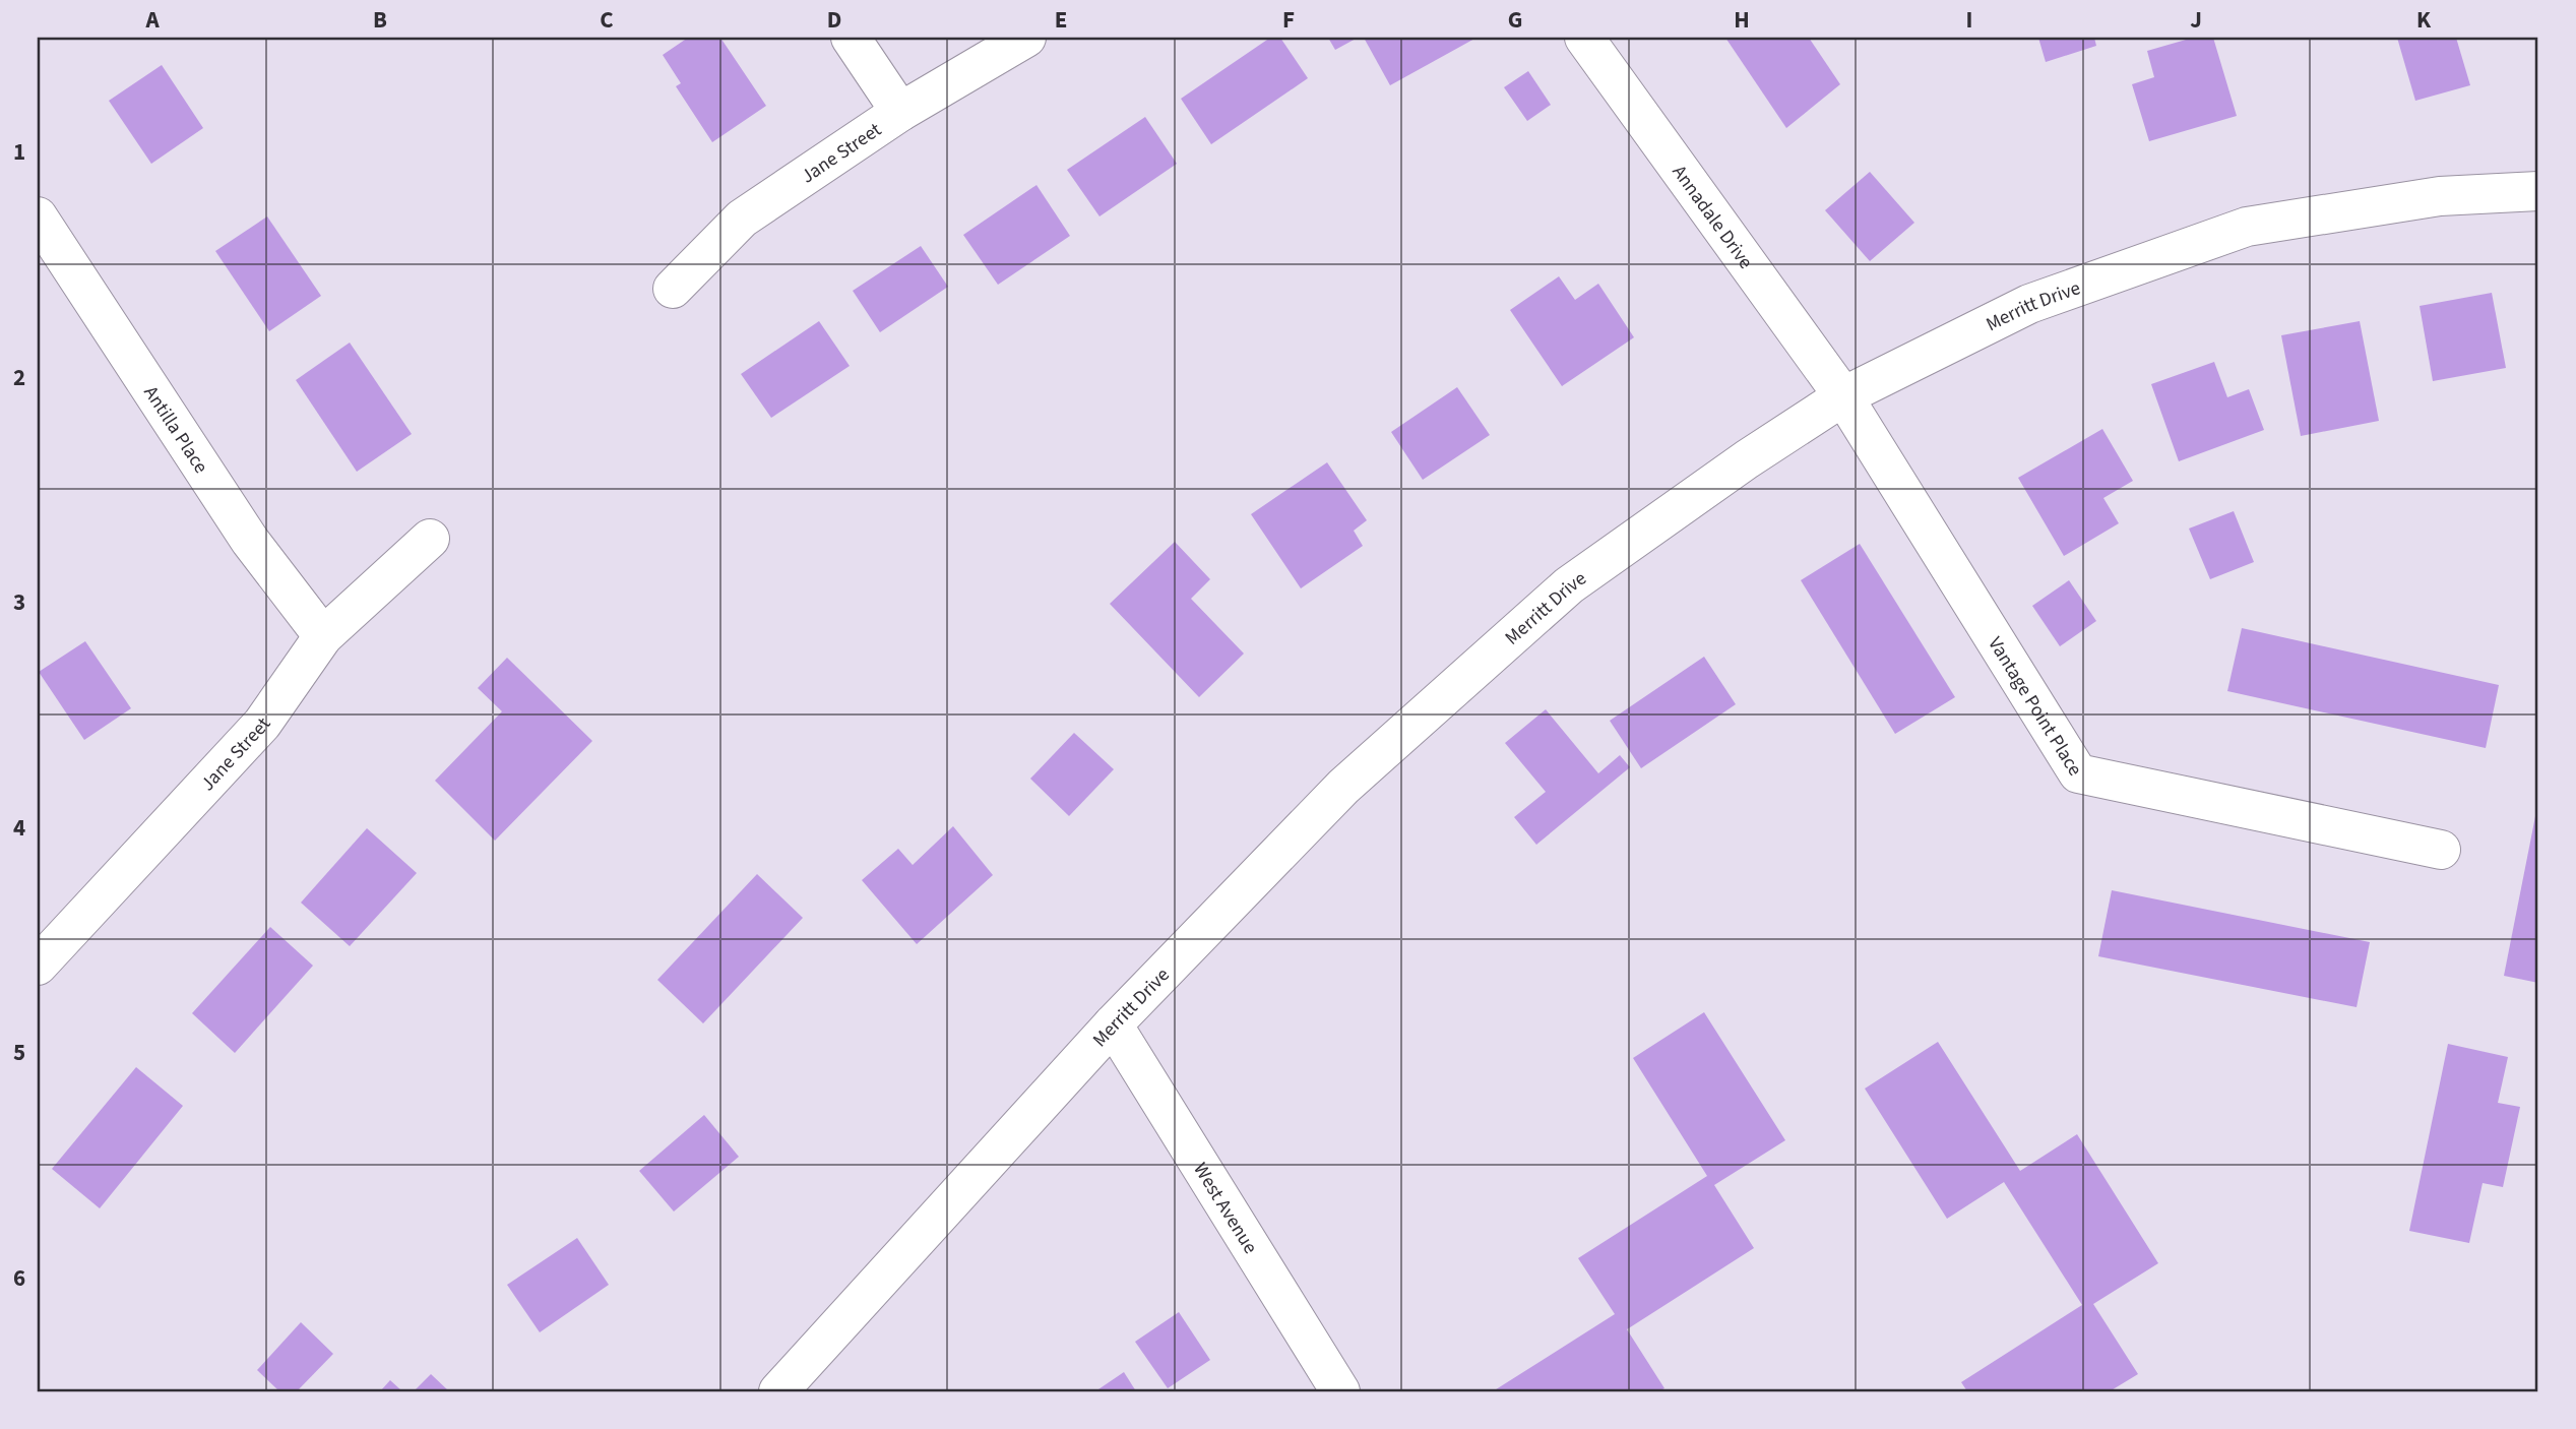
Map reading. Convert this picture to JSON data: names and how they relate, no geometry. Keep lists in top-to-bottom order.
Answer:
{
  "streets": {
    "street": [
      "Jane Street",
      "Annadale Drive",
      "Merritt Drive",
      "Antilla Place",
      "Vantage Point Place",
      "West Avenue"
    ]
  },
  "crossings": [
    ["Jane Street", "Antilla Place"],
    ["Annadale Drive", "Merritt Drive"],
    ["Annadale Drive", "Vantage Point Place"],
    ["Merritt Drive", "Vantage Point Place"],
    ["Merritt Drive", "West Avenue"]
  ],
  "grid": {
    "columns": [
      "A",
      "B",
      "C",
      "D",
      "E",
      "F",
      "G",
      "H",
      "I",
      "J",
      "K"
    ],
    "rows": [
      "1",
      "2",
      "3",
      "4",
      "5",
      "6"
    ]
  }
}
